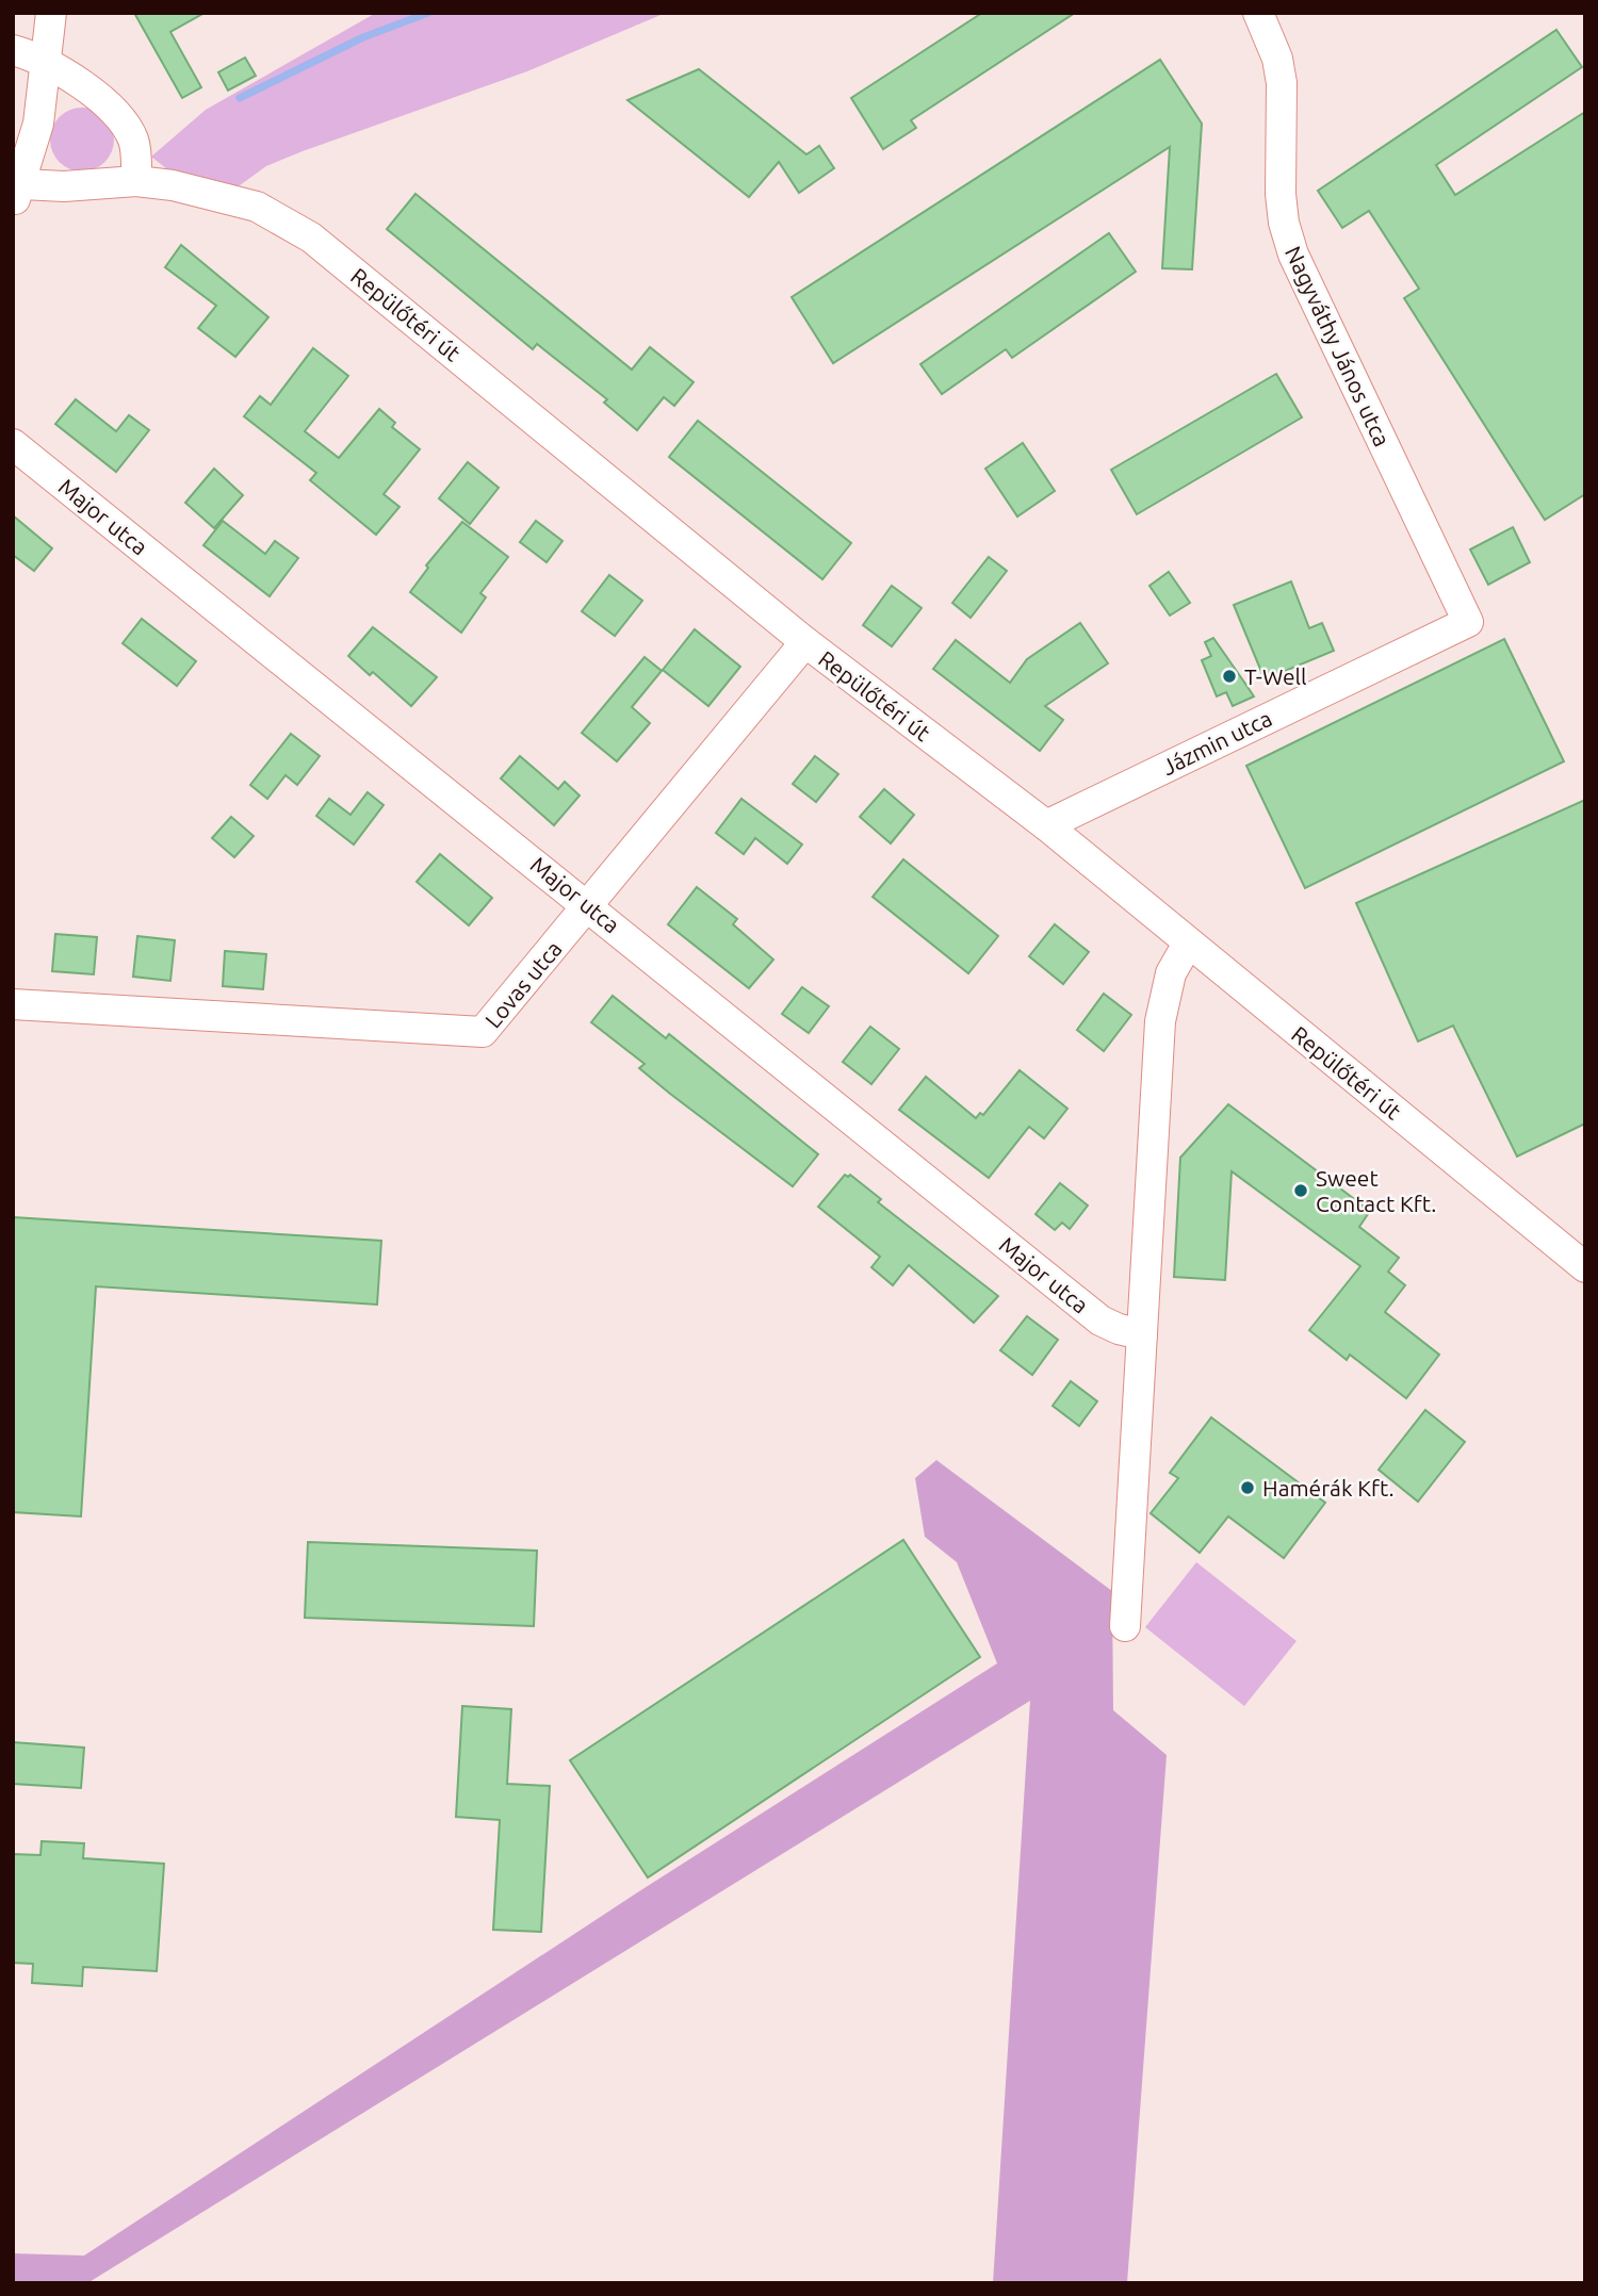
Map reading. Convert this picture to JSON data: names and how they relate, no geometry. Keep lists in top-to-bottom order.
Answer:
{
  "streets": {
    "street": [
      "Repülőtéri út",
      "Nagyváthy János utca",
      "Major utca",
      "Jázmin utca",
      "Lovas utca"
    ]
  },
  "crossings": [
    ["Repülőtéri út", "Jázmin utca"],
    ["Repülőtéri út", "Lovas utca"],
    ["Nagyváthy János utca", "Jázmin utca"],
    ["Major utca", "Lovas utca"]
  ],
  "places": ["T-Well", "Sweet Contact Kft.", "Hamérák Kft."]
}
